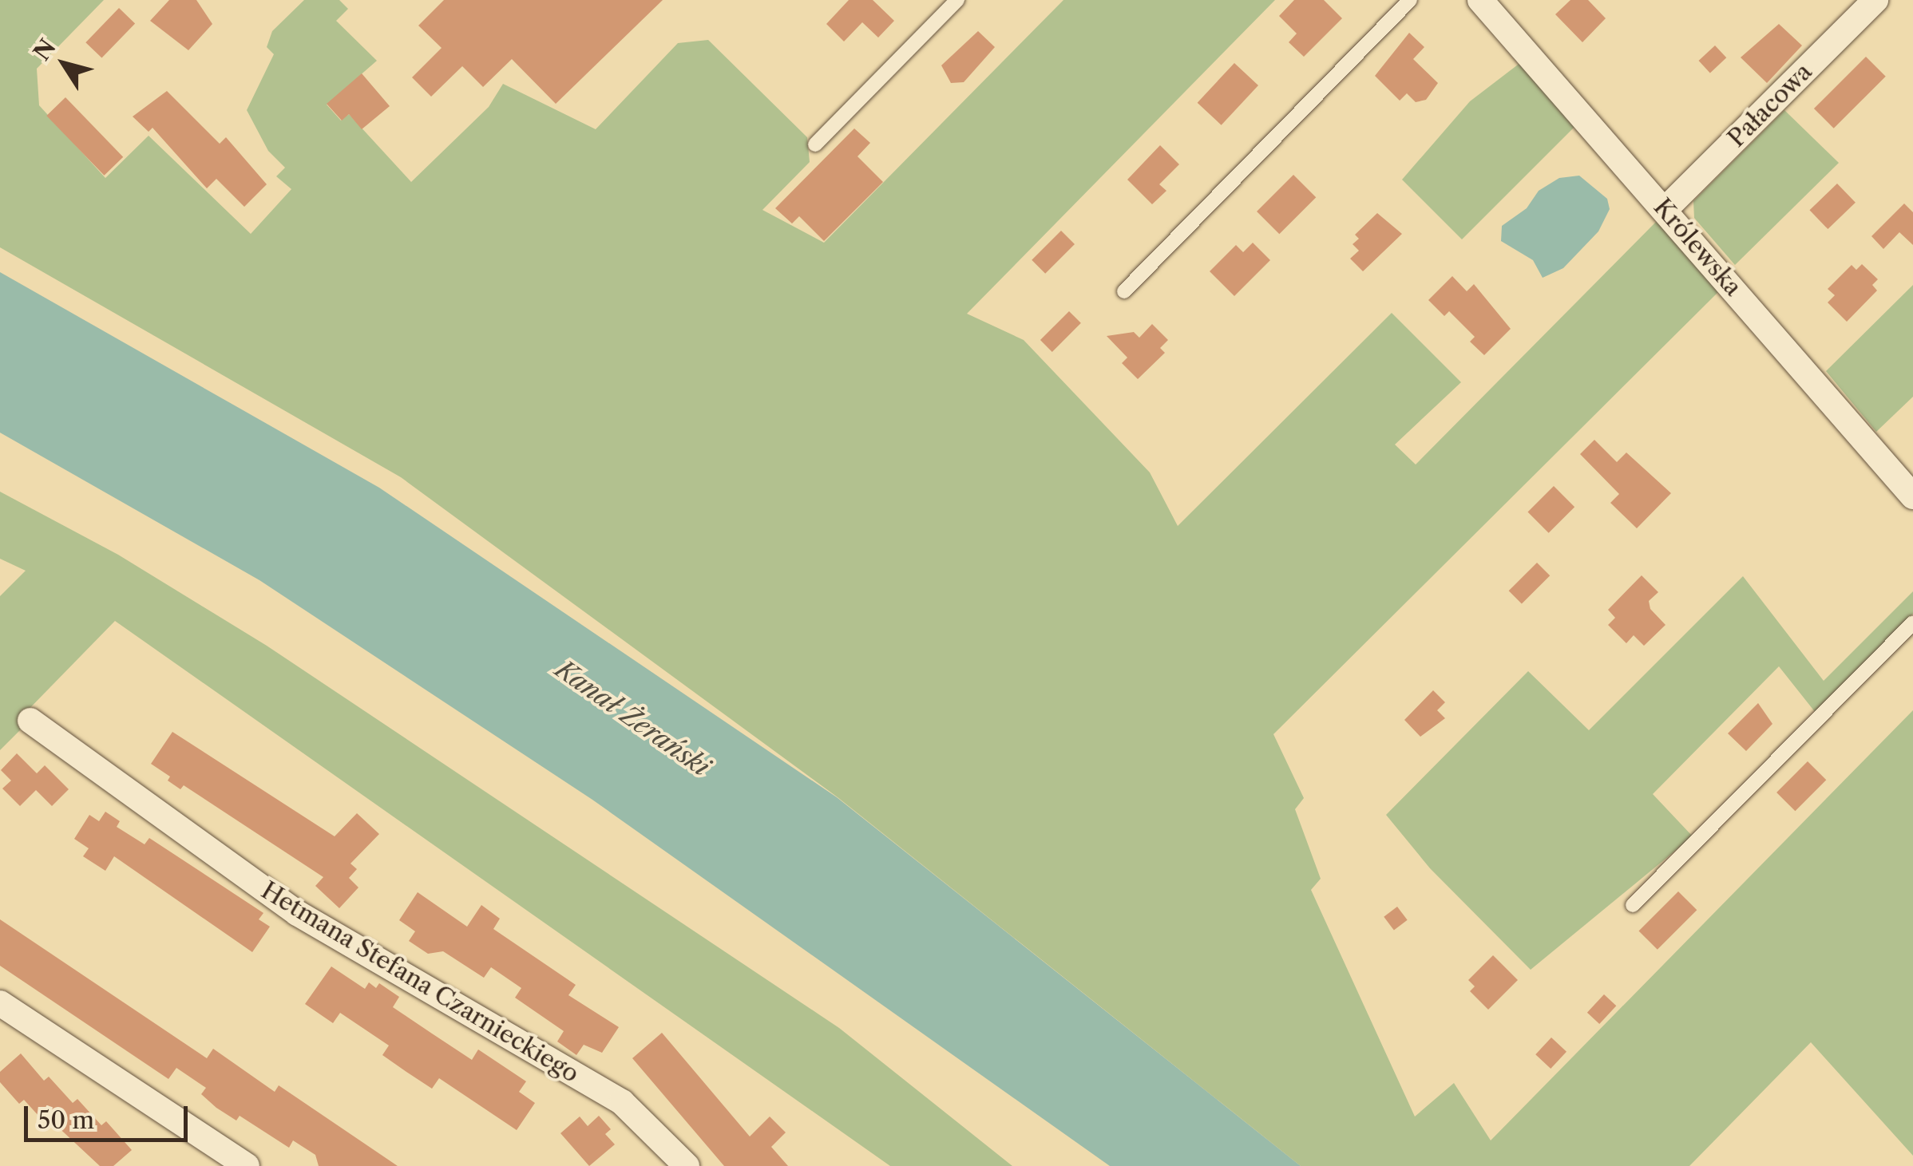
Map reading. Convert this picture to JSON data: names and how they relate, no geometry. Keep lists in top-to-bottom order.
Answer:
{
  "streets": {
    "street": ["Pałacowa", "Królewska", "Hetmana Stefana Czarnieckiego"]
  },
  "crossings": [
    ["Pałacowa", "Królewska"]
  ],
  "water": ["Kanał Żerański"],
  "scale_bar": "50 m",
  "north": "top left"
}
